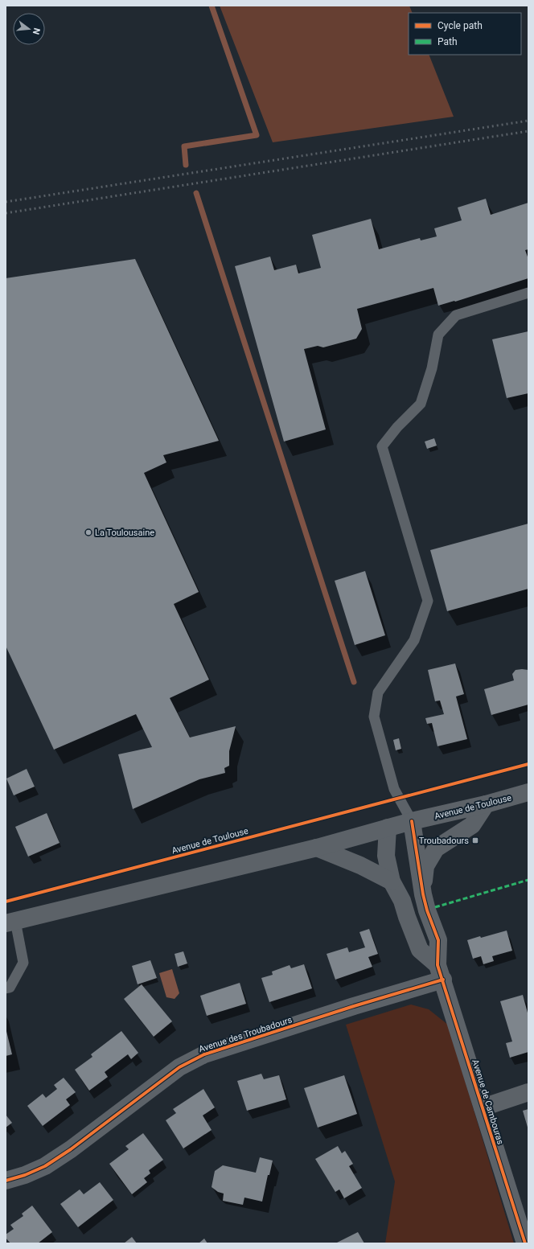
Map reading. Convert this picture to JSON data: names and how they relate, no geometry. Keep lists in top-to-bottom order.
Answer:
{
  "streets": {
    "street": ["Avenue de Toulouse", "Avenue des Troubadours", "Avenue de Cambouras"]
  },
  "crossings": [
    ["Avenue des Troubadours", "Avenue de Cambouras"]
  ],
  "places": {
    "other": ["La Toulousaine"],
    "transit": ["Troubadours"]
  },
  "legend": ["Cycle path", "Path"],
  "north": "right"
}
